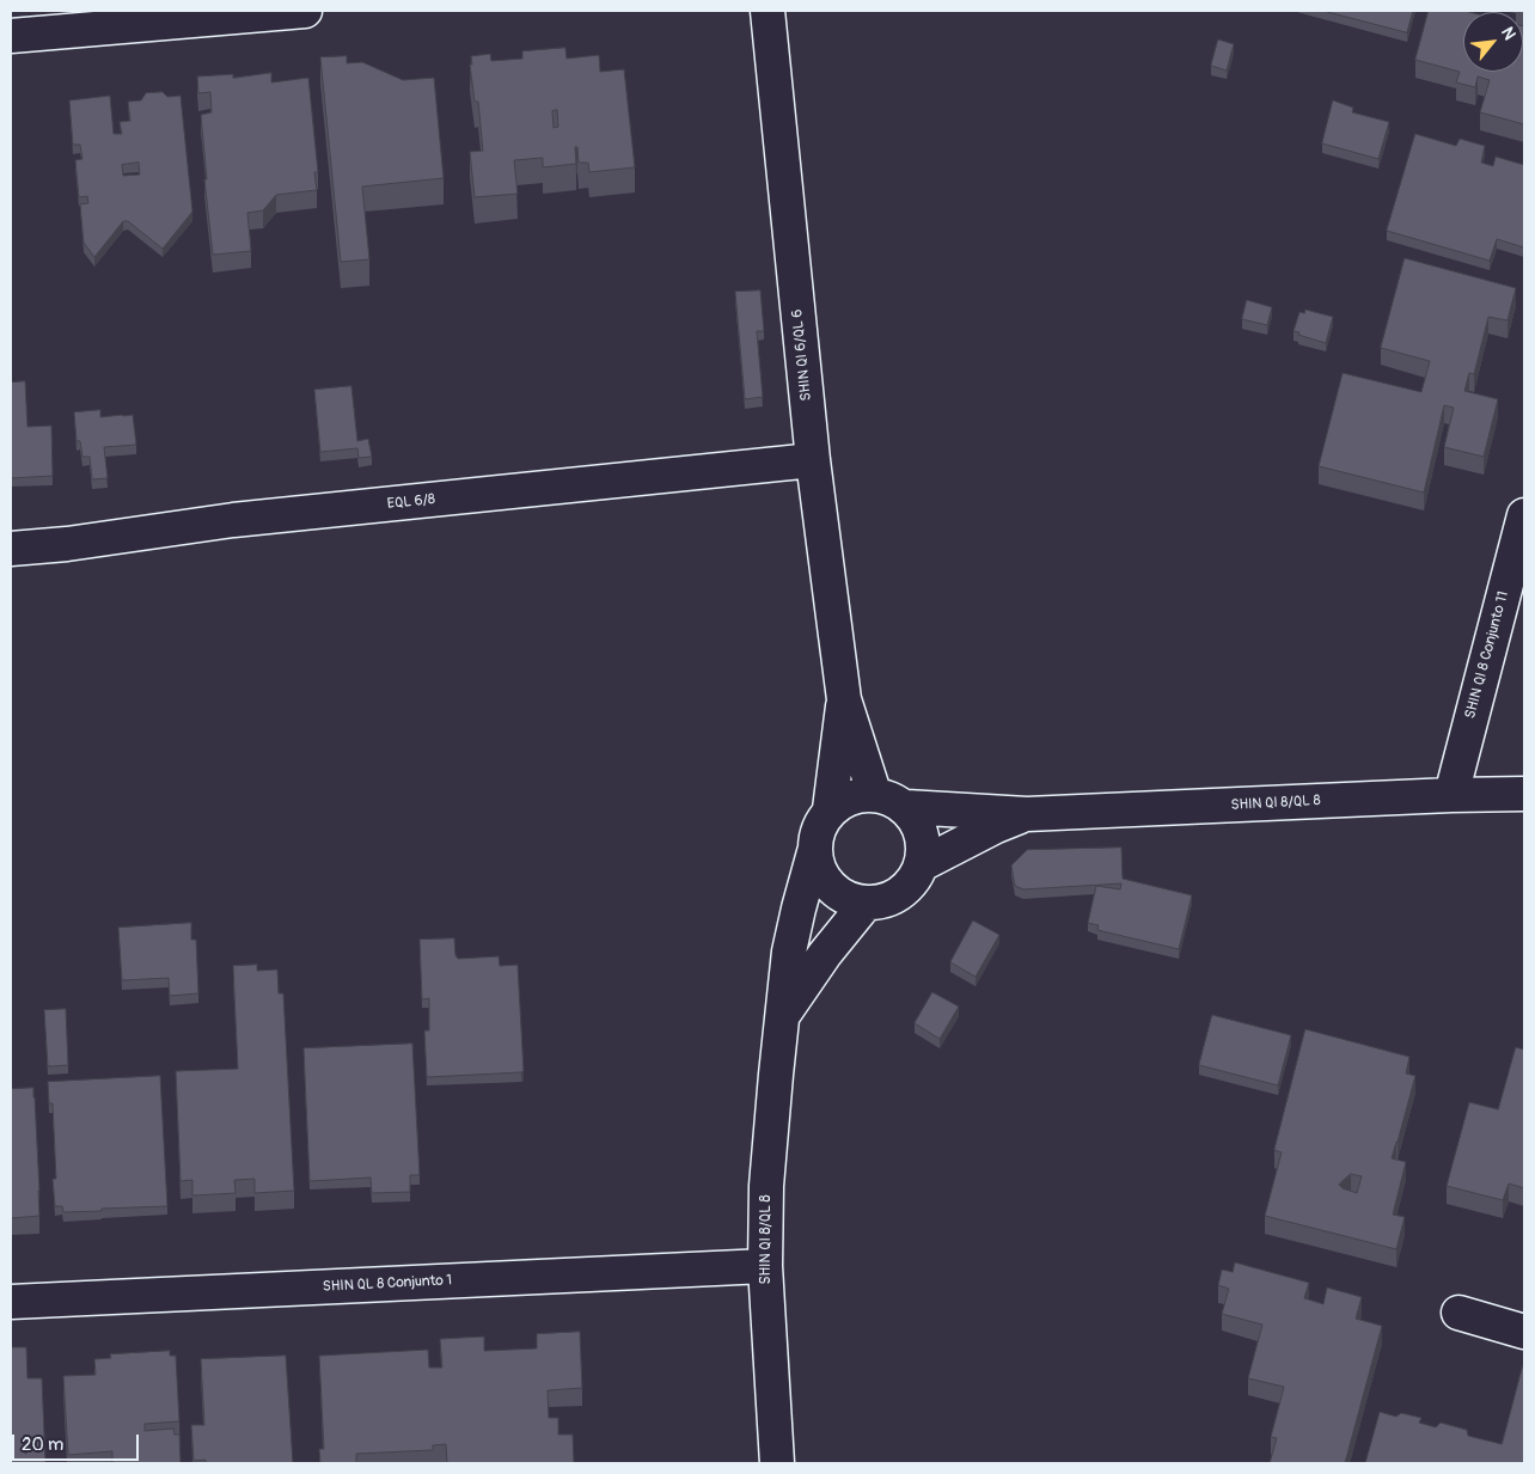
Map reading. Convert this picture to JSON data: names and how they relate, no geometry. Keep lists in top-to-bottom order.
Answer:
{
  "streets": {
    "street": [
      "SHIN QI 6/QL 6",
      "EQL 6/8",
      "SHIN QI 8 Conjunto 11",
      "SHIN QI 8/QL 8",
      "SHIN QL 8 Conjunto 1"
    ]
  },
  "crossings": [
    ["SHIN QI 6/QL 6", "EQL 6/8"],
    ["SHIN QI 6/QL 6", "SHIN QI 8/QL 8"],
    ["SHIN QI 8 Conjunto 11", "SHIN QI 8/QL 8"],
    ["SHIN QI 8/QL 8", "SHIN QL 8 Conjunto 1"]
  ],
  "scale_bar": "20 m",
  "north": "top right"
}
